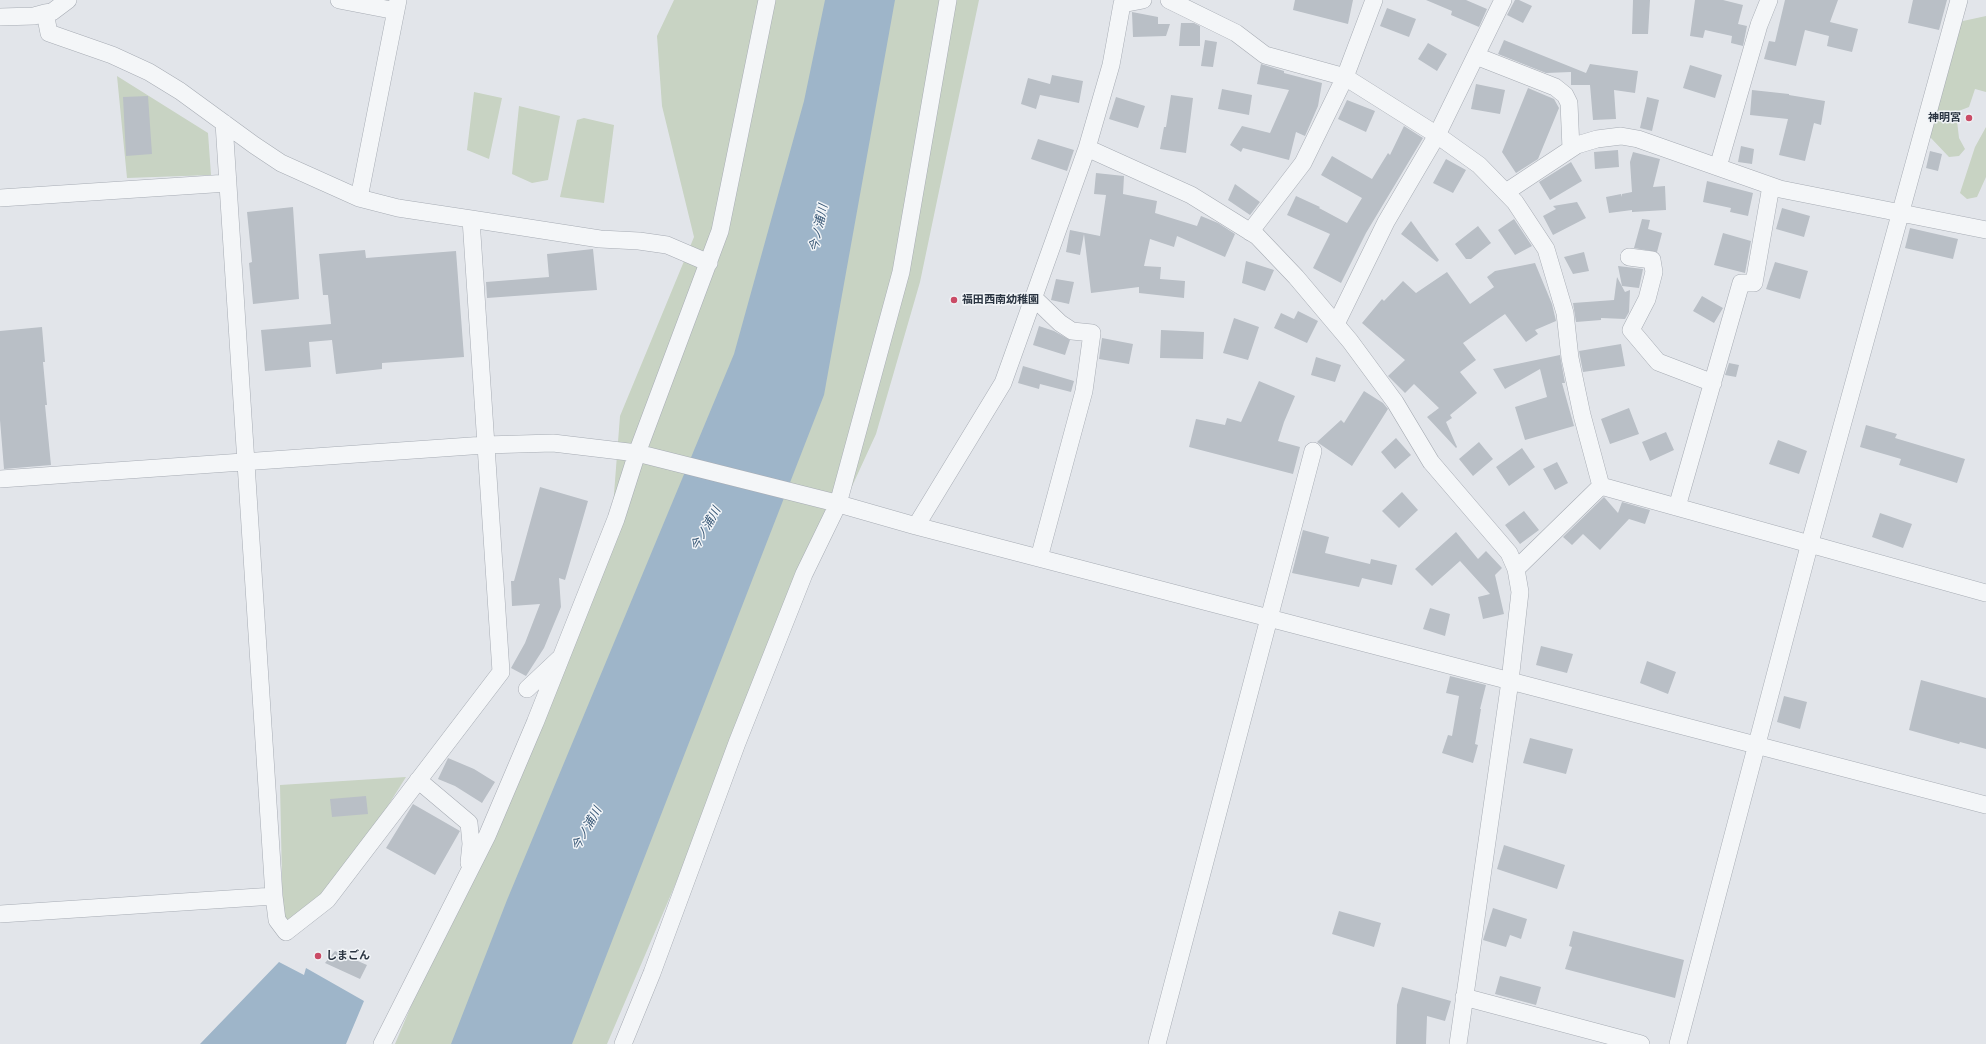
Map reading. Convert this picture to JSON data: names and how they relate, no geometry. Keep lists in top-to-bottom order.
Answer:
{
  "water": ["今ノ浦川"],
  "places": ["神明宮", "福田西南幼稚園", "しまごん"]
}
